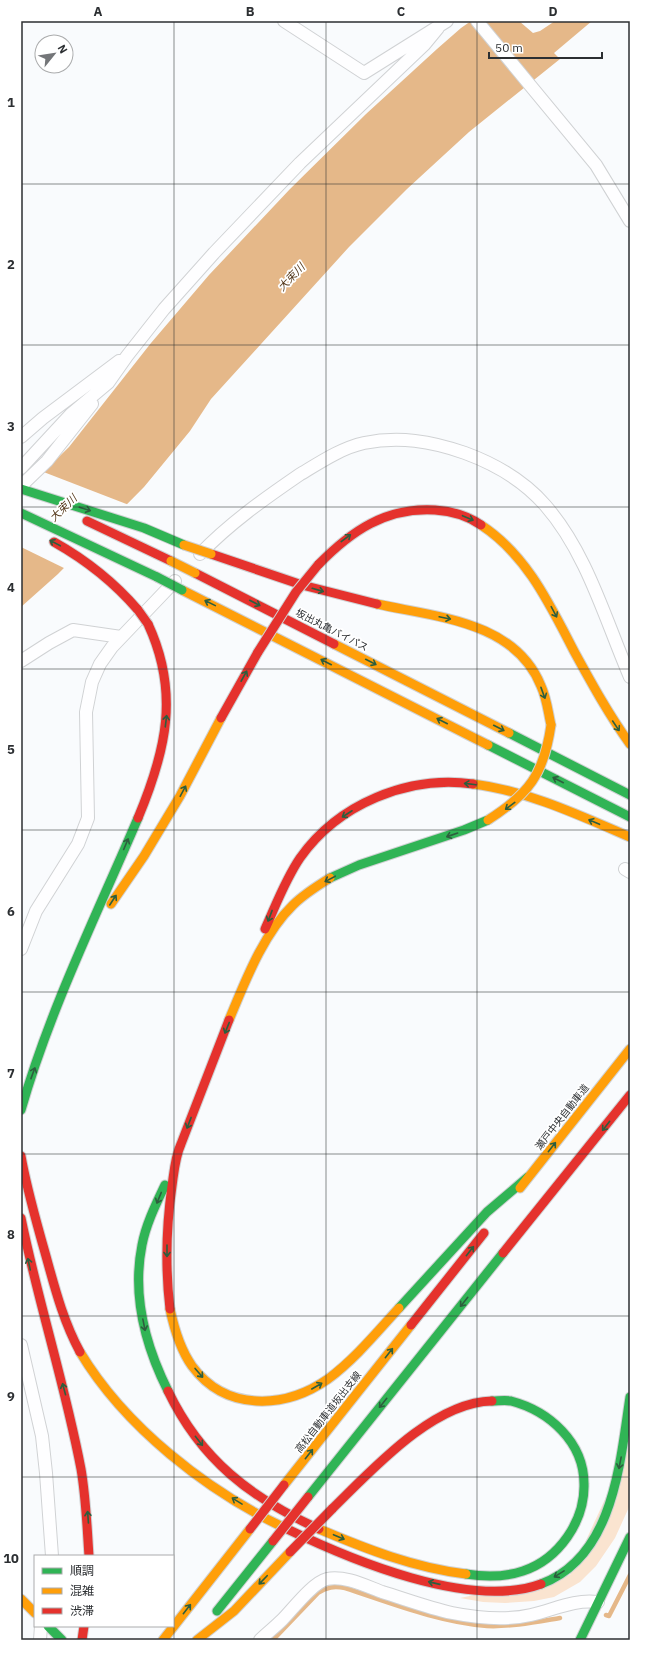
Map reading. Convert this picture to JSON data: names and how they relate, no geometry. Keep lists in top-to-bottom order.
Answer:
{
  "streets": {
    "main road": ["坂出丸亀バイパス", "瀬戸中央自動車道", "高松自動車道坂出支線"]
  },
  "water": ["大束川"],
  "legend": ["順調", "混雑", "渋滞"],
  "scale_bar": "50 m",
  "north": "top right",
  "grid": {
    "columns": [
      "A",
      "B",
      "C",
      "D"
    ],
    "rows": [
      "1",
      "2",
      "3",
      "4",
      "5",
      "6",
      "7",
      "8",
      "9",
      "10"
    ]
  }
}
